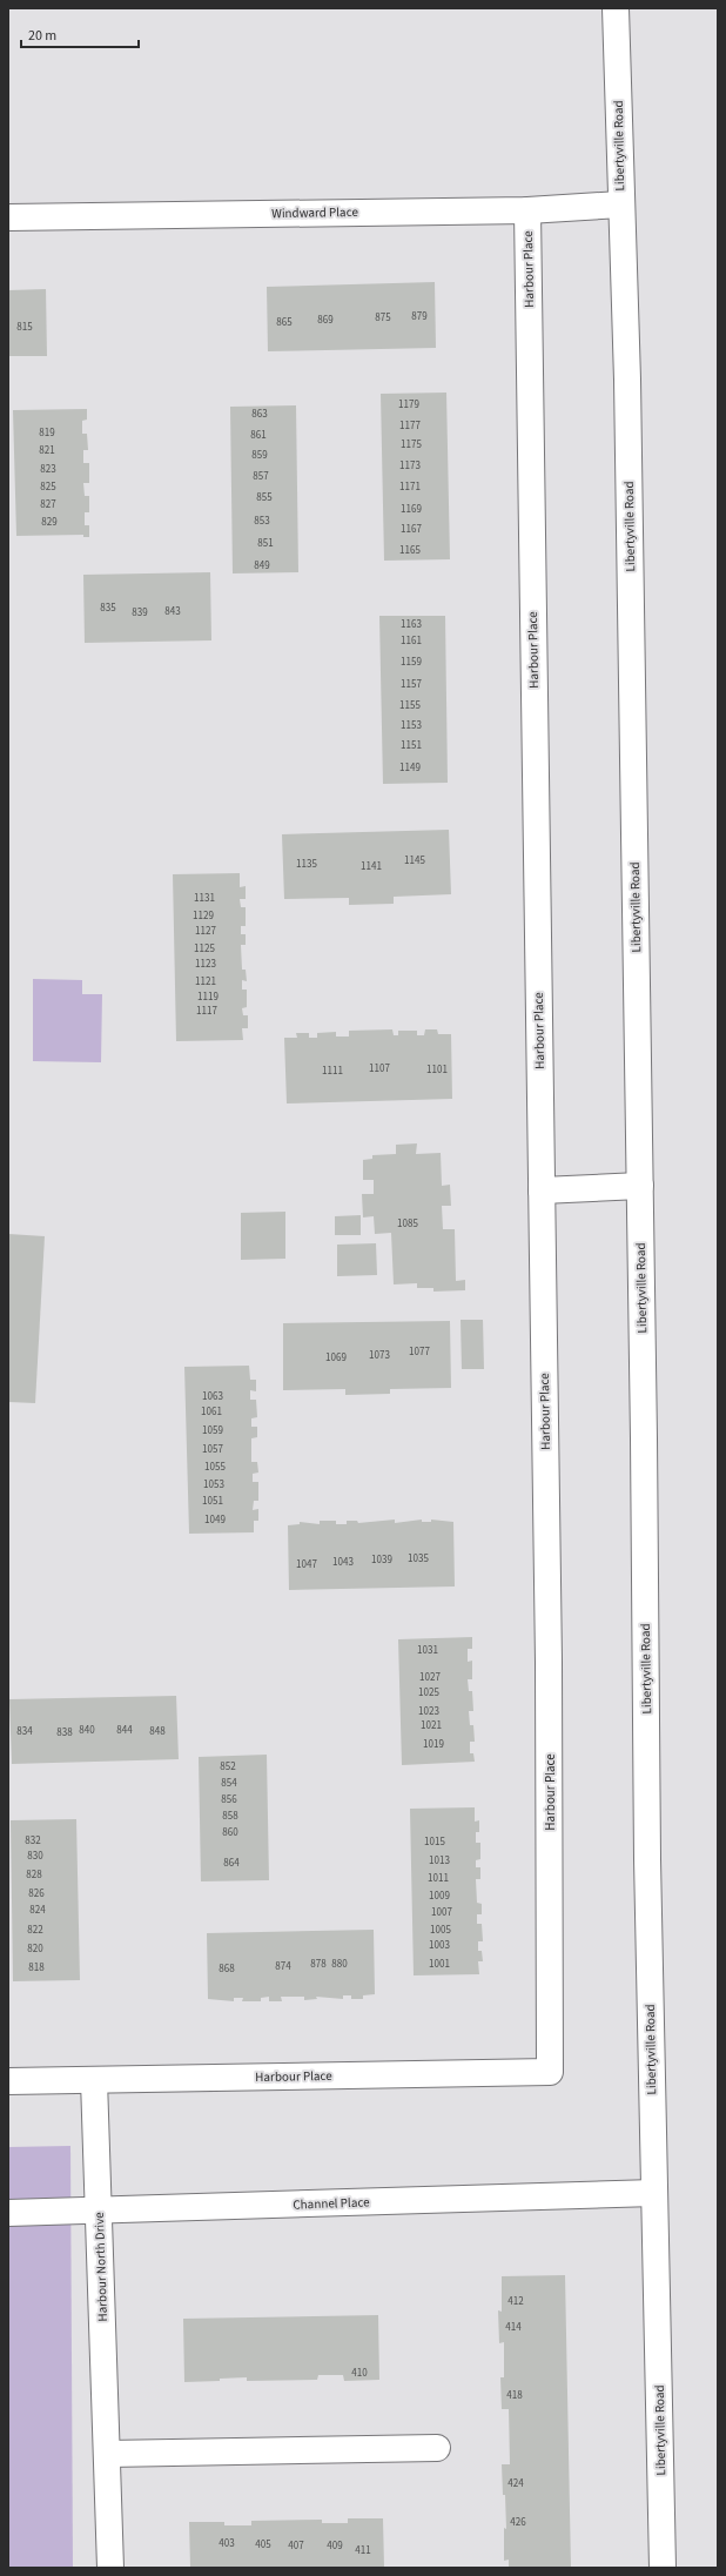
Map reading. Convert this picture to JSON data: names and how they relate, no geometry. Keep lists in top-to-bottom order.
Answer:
{
  "streets": {
    "street": [
      "Libertyville Road",
      "Windward Place",
      "Harbour Place",
      "Channel Place",
      "Harbour North Drive"
    ]
  },
  "crossings": [
    ["Libertyville Road", "Windward Place"],
    ["Libertyville Road", "Channel Place"],
    ["Windward Place", "Harbour Place"],
    ["Harbour Place", "Harbour North Drive"],
    ["Channel Place", "Harbour North Drive"]
  ],
  "house_numbers": [
    "879",
    "875",
    "869",
    "865",
    "815",
    "1179",
    "863",
    "1177",
    "819",
    "861",
    "1175",
    "821",
    "859",
    "1173",
    "823",
    "857",
    "825",
    "1171",
    "855",
    "827",
    "1169",
    "853",
    "829",
    "1167",
    "851",
    "1165",
    "849",
    "835",
    "843",
    "839",
    "1163",
    "1161",
    "1159",
    "1157",
    "1155",
    "1153",
    "1151",
    "1149",
    "1145",
    "1135",
    "1141",
    "1131",
    "1129",
    "1127",
    "1125",
    "1123",
    "1121",
    "1119",
    "1117",
    "1107",
    "1101",
    "1111",
    "1085",
    "1077",
    "1073",
    "1069",
    "1063",
    "1061",
    "1059",
    "1057",
    "1055",
    "1053",
    "1051",
    "1049",
    "1035",
    "1039",
    "1043",
    "1047",
    "1031",
    "1027",
    "1025",
    "1023",
    "1021",
    "840",
    "844",
    "834",
    "848",
    "838",
    "1019",
    "852",
    "854",
    "856",
    "858",
    "860",
    "832",
    "1015",
    "830",
    "1013",
    "864",
    "828",
    "1011",
    "826",
    "1009",
    "824",
    "1007",
    "822",
    "1005",
    "1003",
    "820",
    "878",
    "880",
    "1001",
    "874",
    "818",
    "868",
    "412",
    "414",
    "410",
    "418",
    "424",
    "426",
    "403",
    "405",
    "407",
    "409",
    "411"
  ],
  "scale_bar": "20 m"
}
